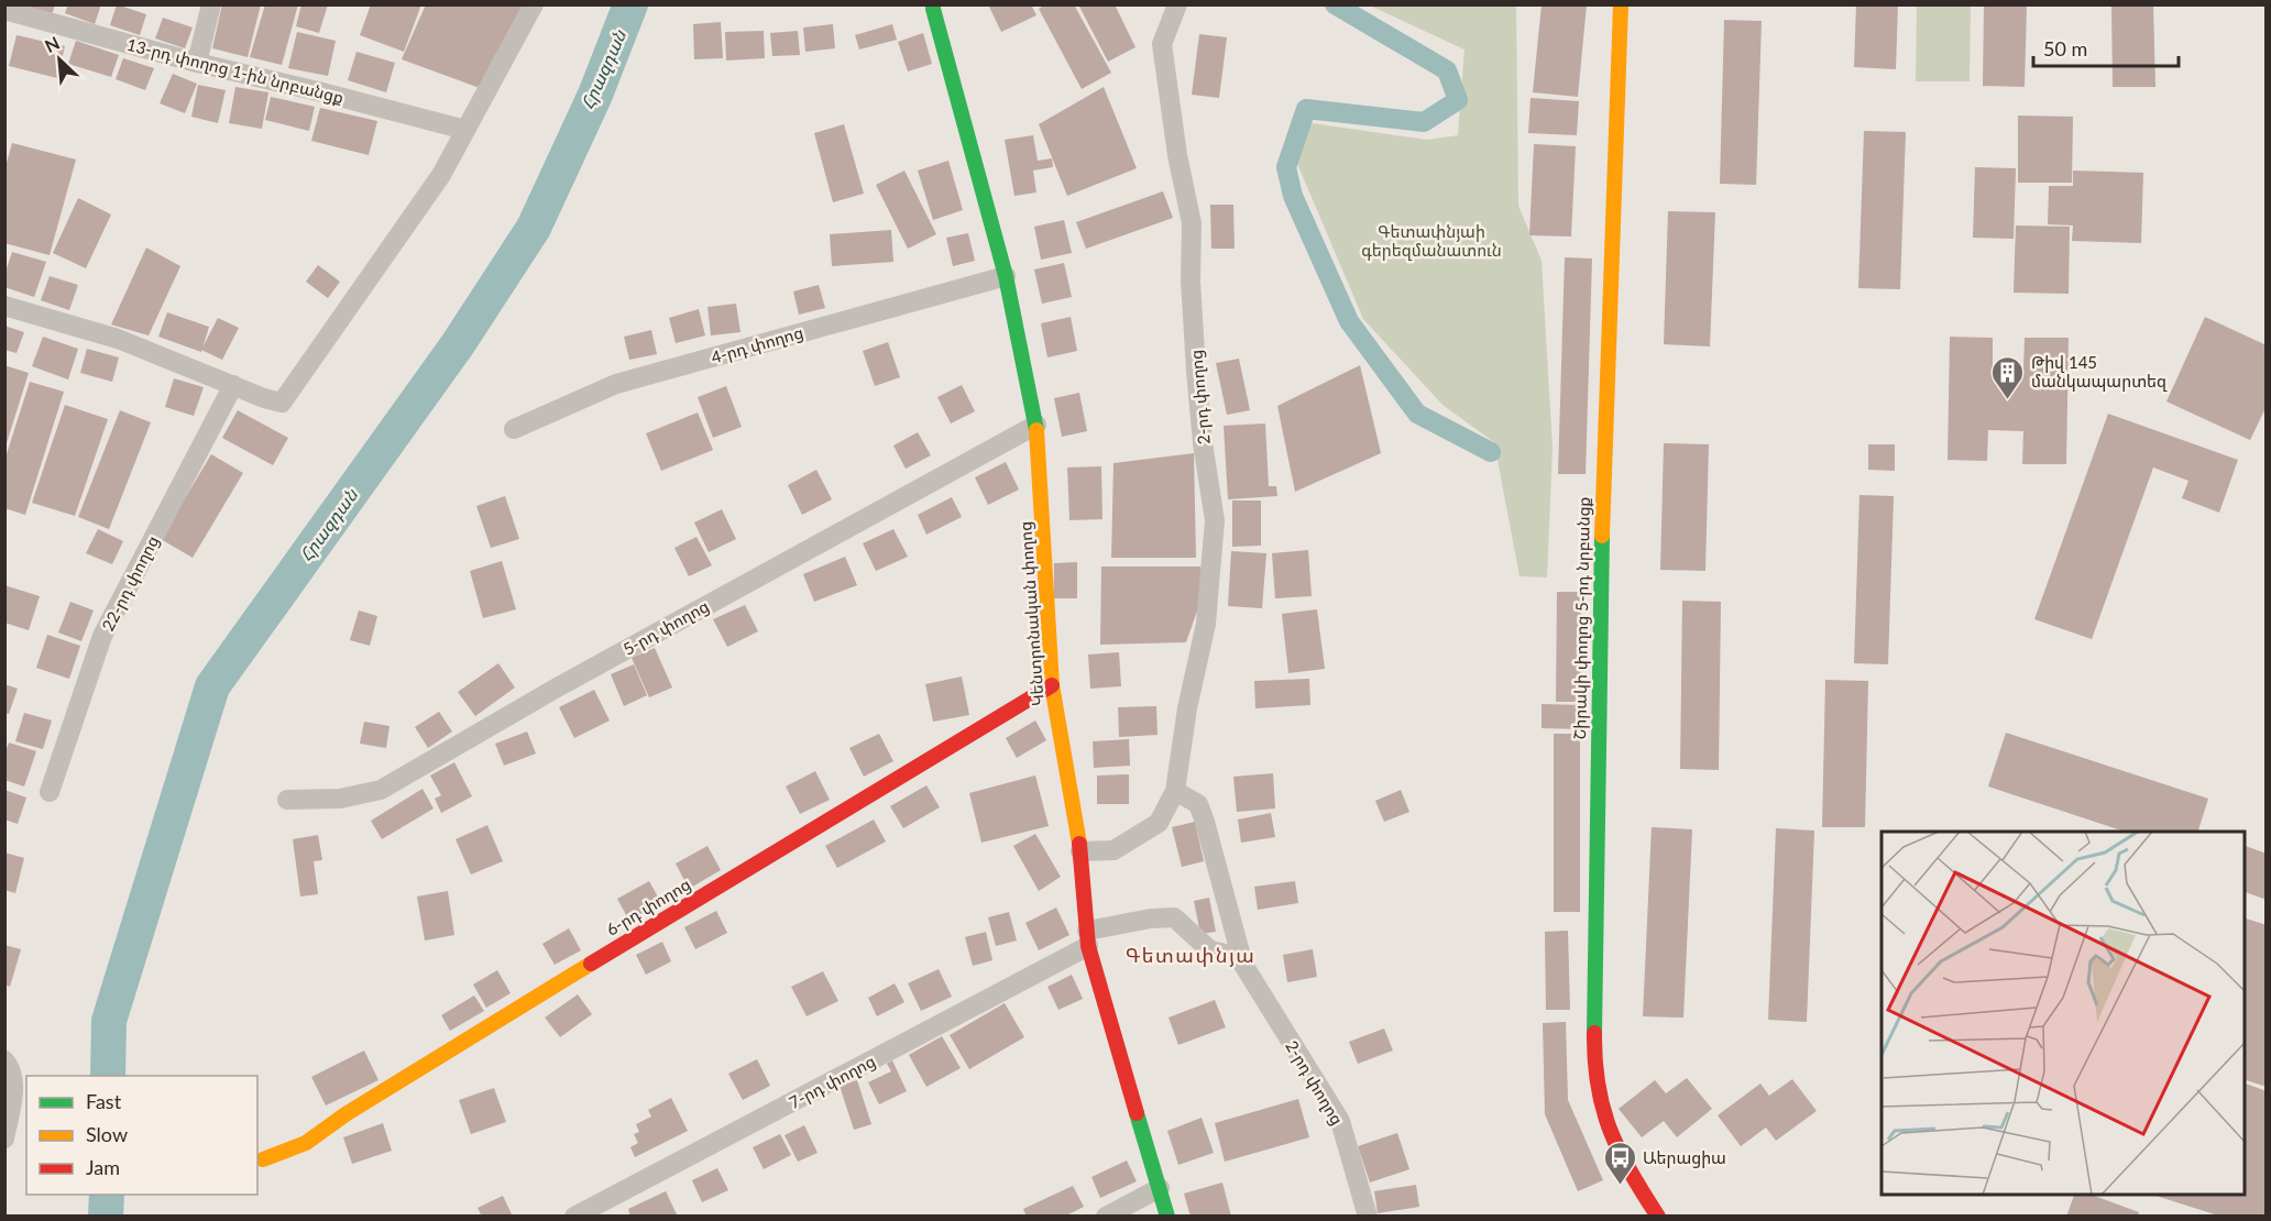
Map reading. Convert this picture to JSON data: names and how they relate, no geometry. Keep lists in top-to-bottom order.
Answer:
{
  "streets": {
    "street": [
      "13-րդ փողոց 1-ին նրբանցք",
      "4-րդ փողոց",
      "2-րդ փողոց",
      "22-րդ փողոց",
      "Կենտրոնական փողոց",
      "Շիրակի փողոց 5-րդ նրբանցք",
      "5-րդ փողոց",
      "6-րդ փողոց",
      "7-րդ փողոց"
    ]
  },
  "crossings": [
    ["4-րդ փողոց", "Կենտրոնական փողոց"],
    ["2-րդ փողոց", "Կենտրոնական փողոց"],
    ["Կենտրոնական փողոց", "5-րդ փողոց"],
    ["Կենտրոնական փողոց", "6-րդ փողոց"],
    ["Կենտրոնական փողոց", "7-րդ փողոց"]
  ],
  "districts": ["Գետափնյա"],
  "water": ["Հրազդան"],
  "parks": ["Գետափնյաի գերեզմանատուն"],
  "places": {
    "building": ["Թիվ 145 մանկապարտեզ"],
    "bus stop": ["Աերացիա"]
  },
  "legend": ["Fast", "Slow", "Jam"],
  "scale_bar": "50 m",
  "north": "top left"
}
